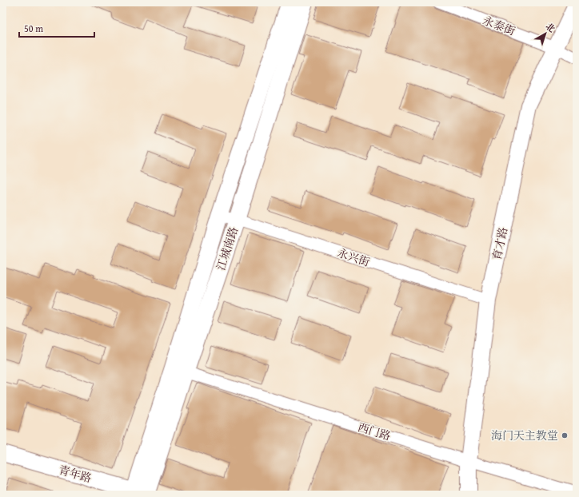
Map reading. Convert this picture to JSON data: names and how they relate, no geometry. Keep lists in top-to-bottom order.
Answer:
{
  "streets": {
    "main road": ["育才路", "江城南路", "青年路"],
    "street": ["永泰街", "永兴街", "西门路"]
  },
  "crossings": [
    ["永泰街", "育才路"],
    ["育才路", "永兴街"],
    ["育才路", "西门路"],
    ["江城南路", "永兴街"],
    ["江城南路", "西门路"],
    ["江城南路", "青年路"]
  ],
  "places": ["海门天主教堂"],
  "scale_bar": "50 m",
  "north": "top right"
}
